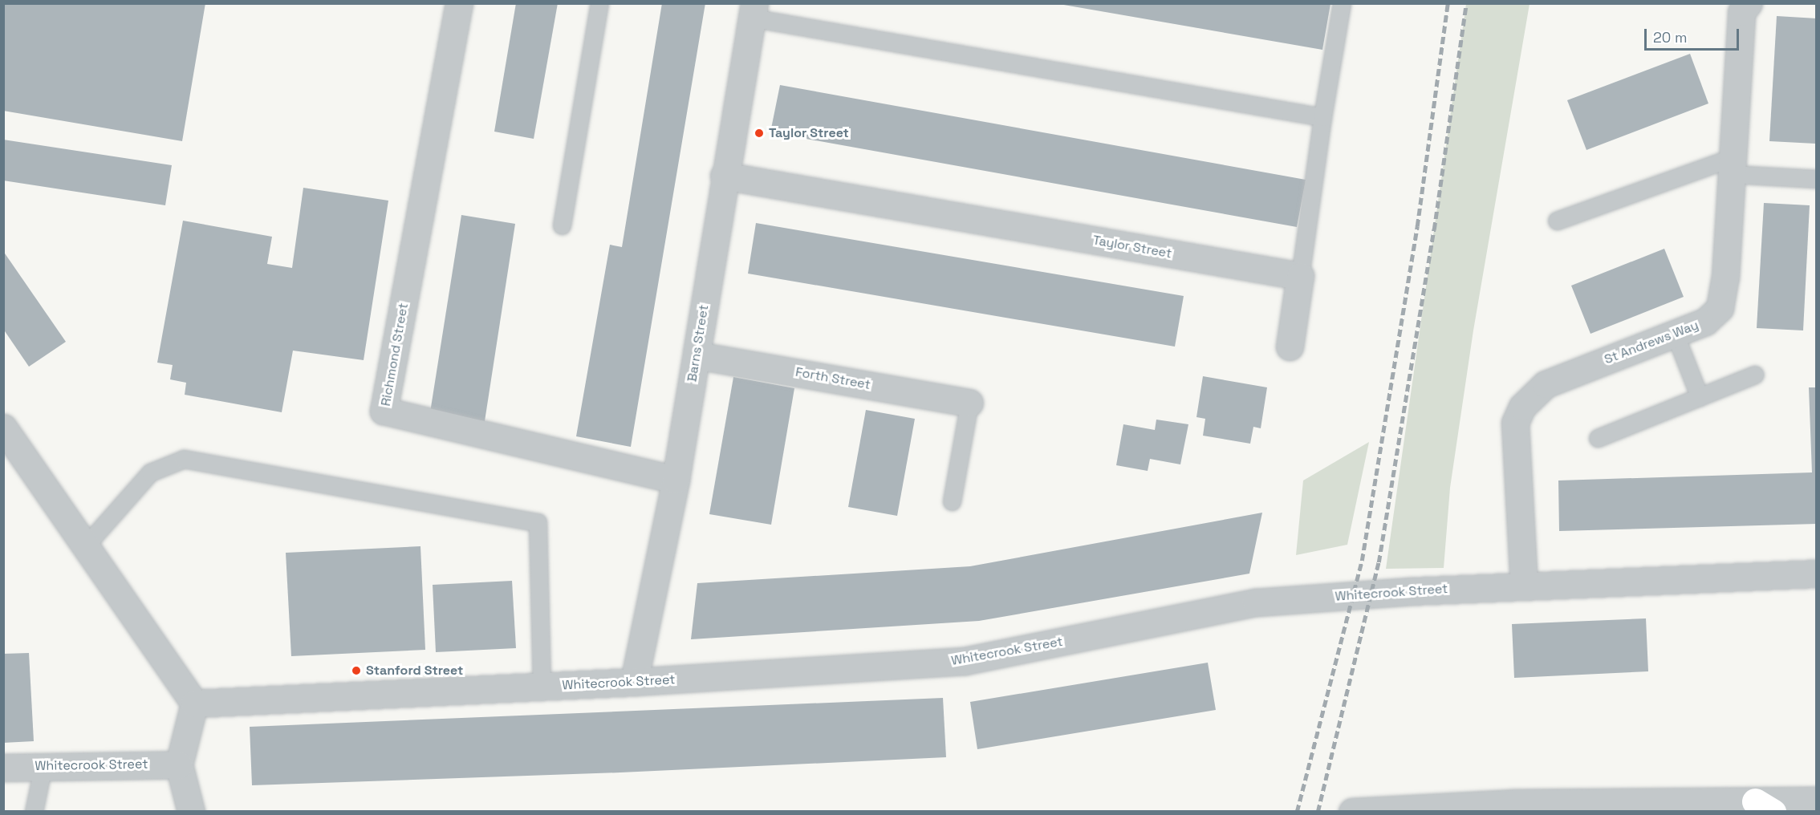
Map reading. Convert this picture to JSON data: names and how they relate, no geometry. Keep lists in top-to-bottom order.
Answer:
{
  "streets": {
    "street": [
      "Taylor Street",
      "St Andrews Way",
      "Barns Street",
      "Richmond Street",
      "Forth Street",
      "Whitecrook Street"
    ]
  },
  "crossings": [
    ["Taylor Street", "Barns Street"],
    ["St Andrews Way", "Whitecrook Street"],
    ["Barns Street", "Richmond Street"],
    ["Barns Street", "Forth Street"],
    ["Barns Street", "Whitecrook Street"]
  ],
  "places": ["Taylor Street", "Stanford Street"],
  "scale_bar": "20 m"
}
